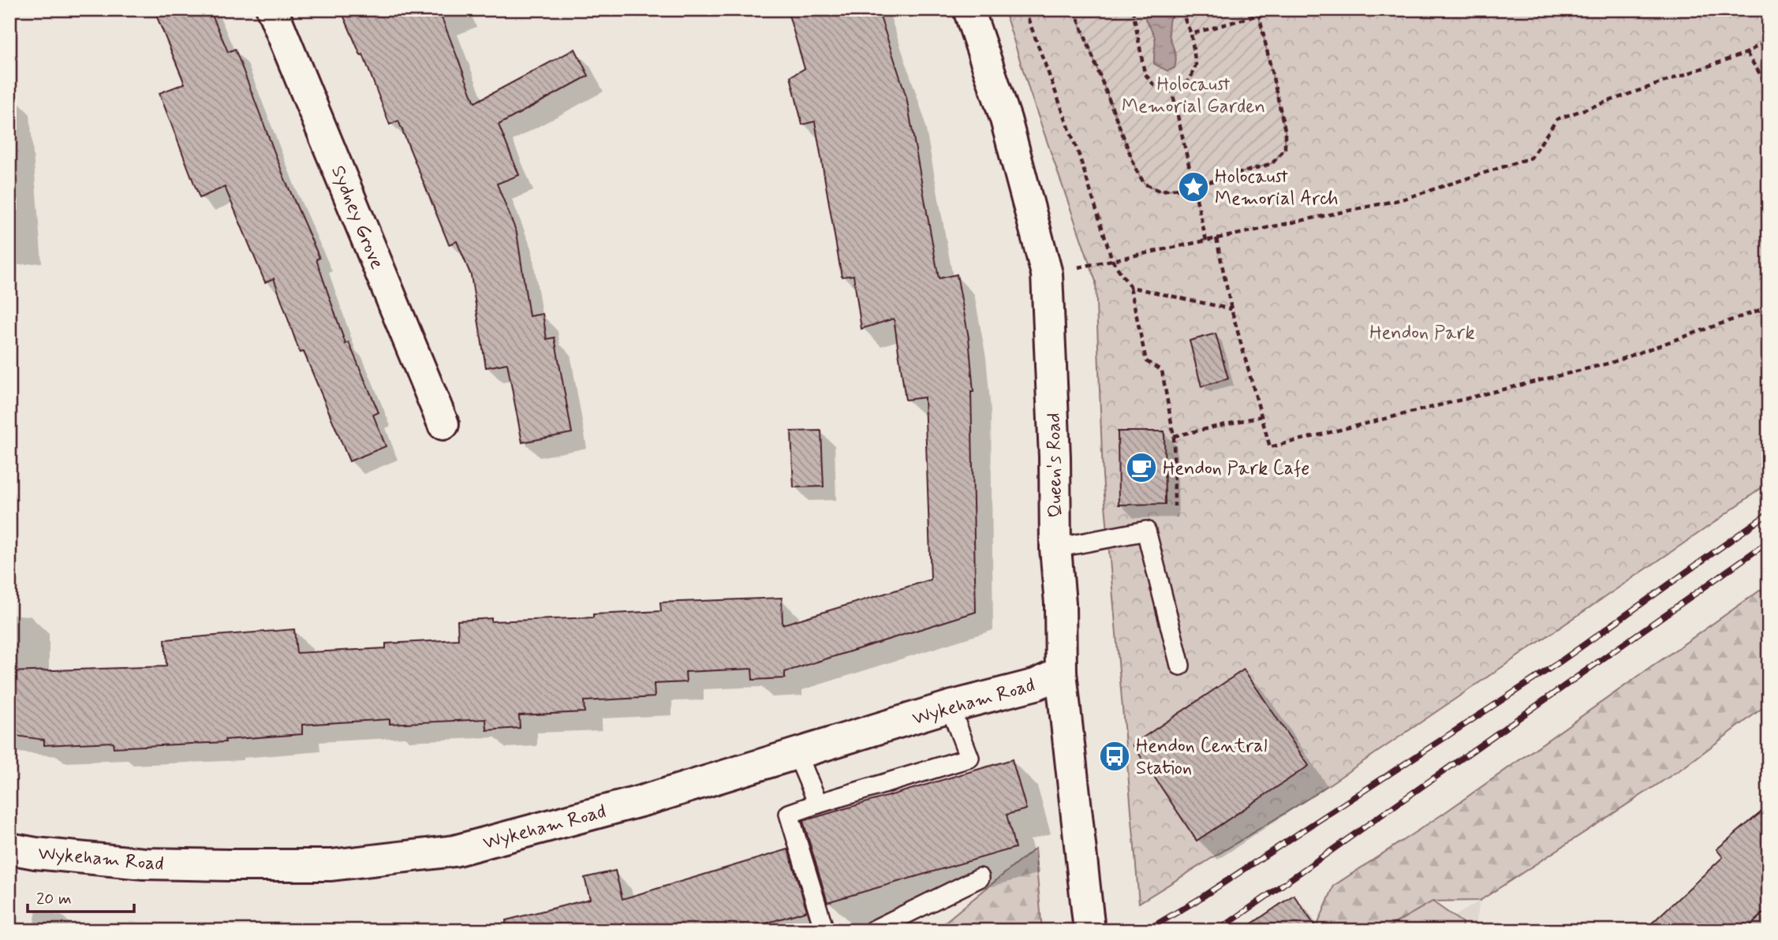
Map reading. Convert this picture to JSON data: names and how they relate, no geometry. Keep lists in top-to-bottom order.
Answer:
{
  "streets": {
    "street": ["Sydney Grove", "Queen's Road", "Wykeham Road"]
  },
  "crossings": [
    ["Queen's Road", "Wykeham Road"]
  ],
  "parks": ["Holocaust Memorial Garden", "Hendon Park"],
  "places": {
    "place": ["Holocaust Memorial Arch"],
    "cafe": ["Hendon Park Cafe"],
    "bus stop": ["Hendon Central Station"]
  },
  "scale_bar": "20 m"
}
